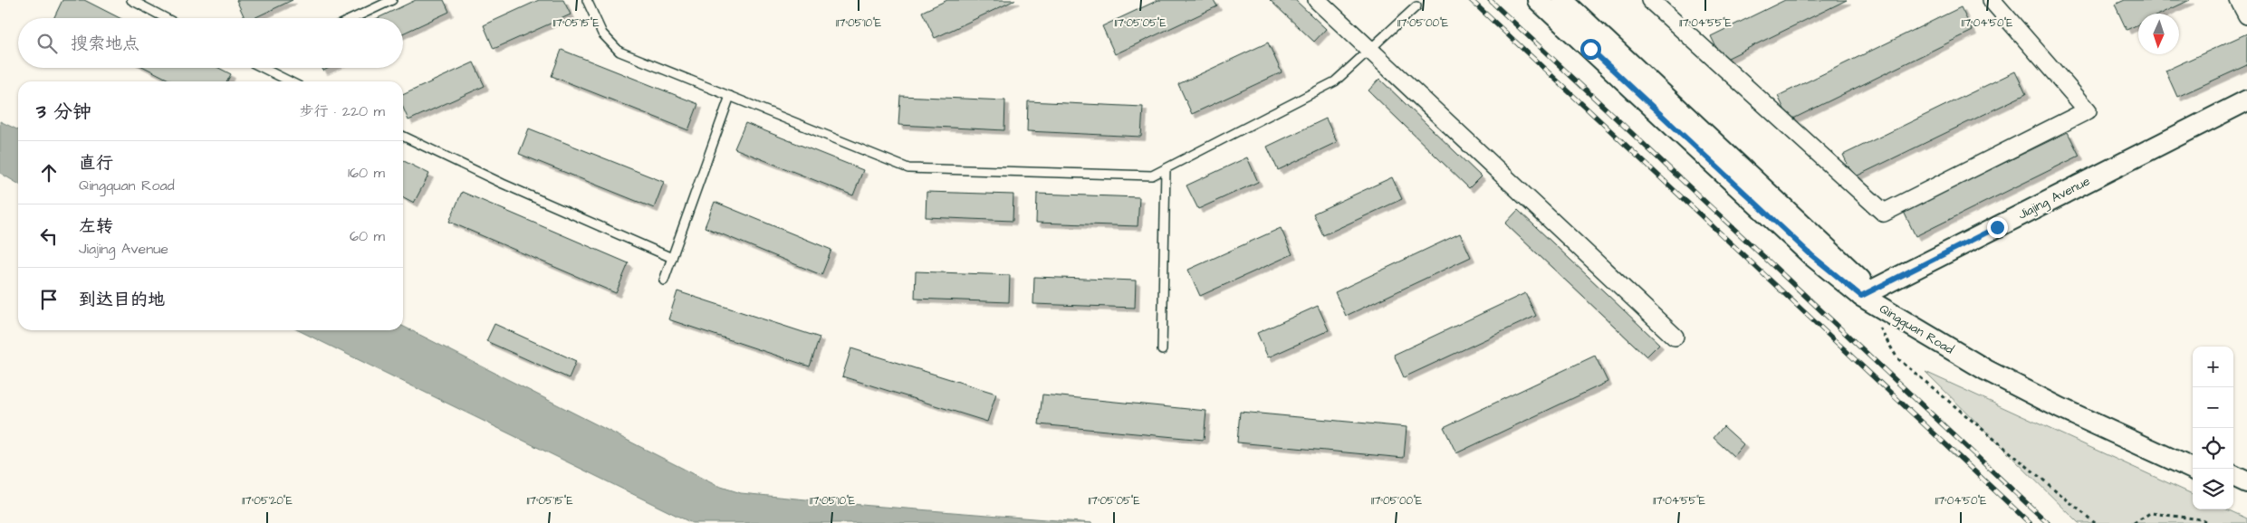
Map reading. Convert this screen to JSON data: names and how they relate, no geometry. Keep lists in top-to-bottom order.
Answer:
{
  "streets": {
    "street": ["Jiajing Avenue", "Qingquan Road"]
  },
  "crossings": [
    ["Jiajing Avenue", "Qingquan Road"]
  ],
  "north": "bottom",
  "page": {
    "search": "搜索地点",
    "heading": ["3 分钟", "步行 · 220 m"],
    "list": [
      ["直行", "Qingquan Road", "160 m"],
      ["左转", "Jiajing Avenue", "60 m"],
      "到达目的地"
    ],
    "map_buttons": ["+", "−"]
  },
  "coordinates": [
    "117°05'15\"E",
    "117°05'10\"E",
    "117°05'05\"E",
    "117°05'00\"E",
    "117°04'55\"E",
    "117°04'50\"E",
    "117°05'20\"E"
  ]
}
